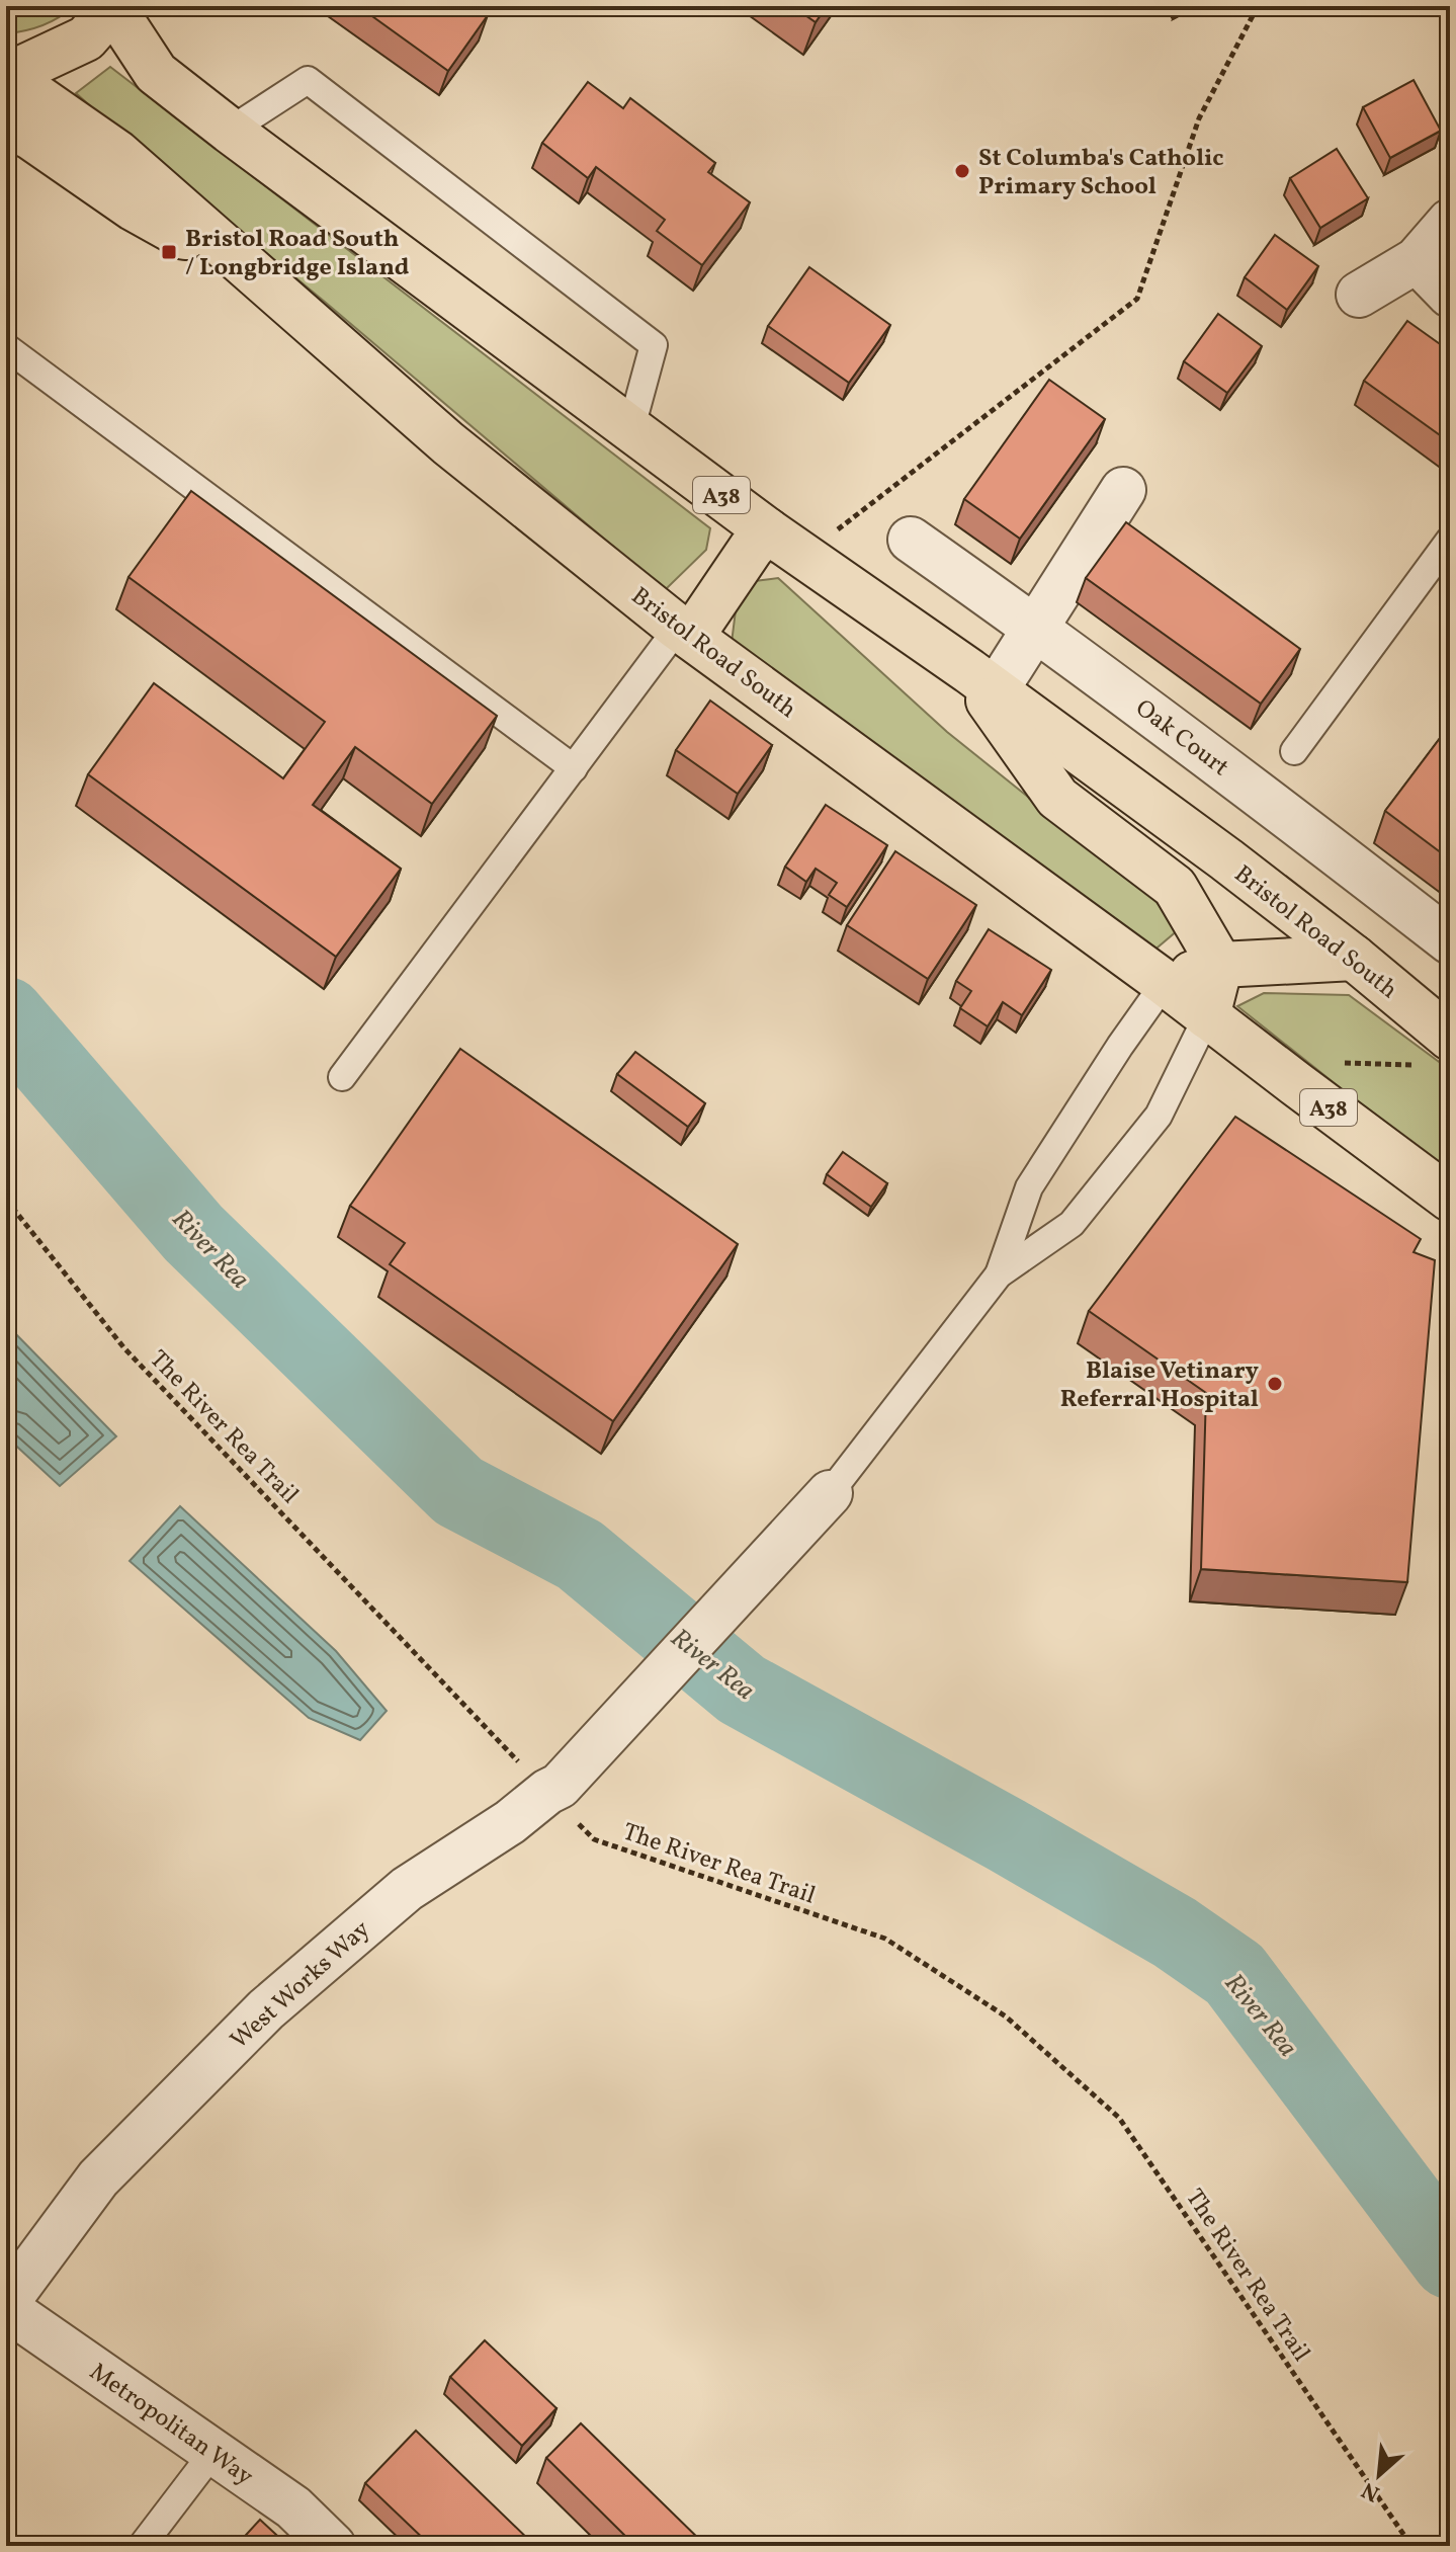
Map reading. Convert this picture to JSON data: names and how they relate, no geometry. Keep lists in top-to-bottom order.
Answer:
{
  "streets": {
    "highway": ["A38", "Bristol Road South"],
    "street": ["Oak Court", "West Works Way", "Metropolitan Way"],
    "path": ["The River Rea Trail"]
  },
  "crossings": [
    ["The River Rea Trail", "West Works Way"],
    ["West Works Way", "Metropolitan Way"]
  ],
  "water": ["River Rea"],
  "places": {
    "other": ["St Columba's Catholic Primary School", "Blaise Vetinary Referral Hospital"],
    "transit": ["Bristol Road South / Longbridge Island"]
  },
  "north": "bottom left"
}
